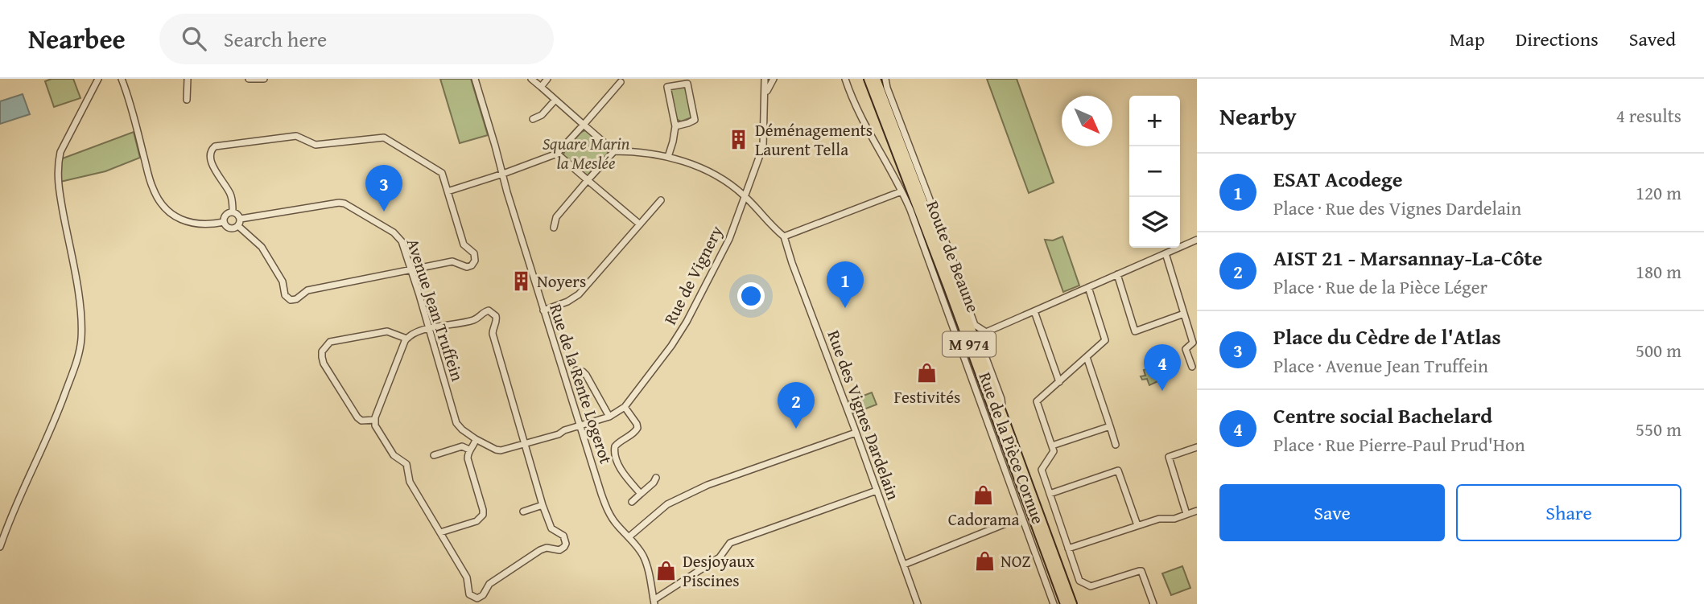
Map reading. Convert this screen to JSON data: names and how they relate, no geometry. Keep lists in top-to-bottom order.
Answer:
{
  "streets": {
    "main road": ["Route de Beaune", "M 974"],
    "street": [
      "Rue de Vignery",
      "Avenue Jean Truffein",
      "Rue de la Rente Logerot",
      "Rue des Vignes Dardelain",
      "Rue de la Pièce Cornue"
    ]
  },
  "crossings": [
    ["Rue de Vignery", "Avenue Jean Truffein"],
    ["Rue de Vignery", "Rue de la Rente Logerot"]
  ],
  "parks": ["Square Marin la Meslée"],
  "places": {
    "building": ["Déménagements Laurent Tella", "Noyers"],
    "shop": [
      "Festivités",
      "Cadorama",
      "NOZ",
      "Desjoyaux Piscines"
    ]
  },
  "north": "bottom right",
  "page": {
    "header": "Nearbee",
    "search": "Search here",
    "nav": ["Map", "Directions", "Saved"],
    "heading": ["Nearby", "4 results"],
    "map_buttons": ["+", "−"],
    "list": [
      {
        "mark": "1",
        "name": "ESAT Acodege",
        "note": "Place · Rue des Vignes Dardelain",
        "value": "120 m"
      },
      {
        "mark": "2",
        "name": "AIST 21 - Marsannay-La-Côte",
        "note": "Place · Rue de la Pièce Léger",
        "value": "180 m"
      },
      {
        "mark": "3",
        "name": "Place du Cèdre de l'Atlas",
        "note": "Place · Avenue Jean Truffein",
        "value": "500 m"
      },
      {
        "mark": "4",
        "name": "Centre social Bachelard",
        "note": "Place · Rue Pierre-Paul Prud'Hon",
        "value": "550 m"
      }
    ],
    "pins": [
      "3",
      "1",
      "4",
      "2"
    ],
    "buttons": ["Save", "Share"]
  }
}
